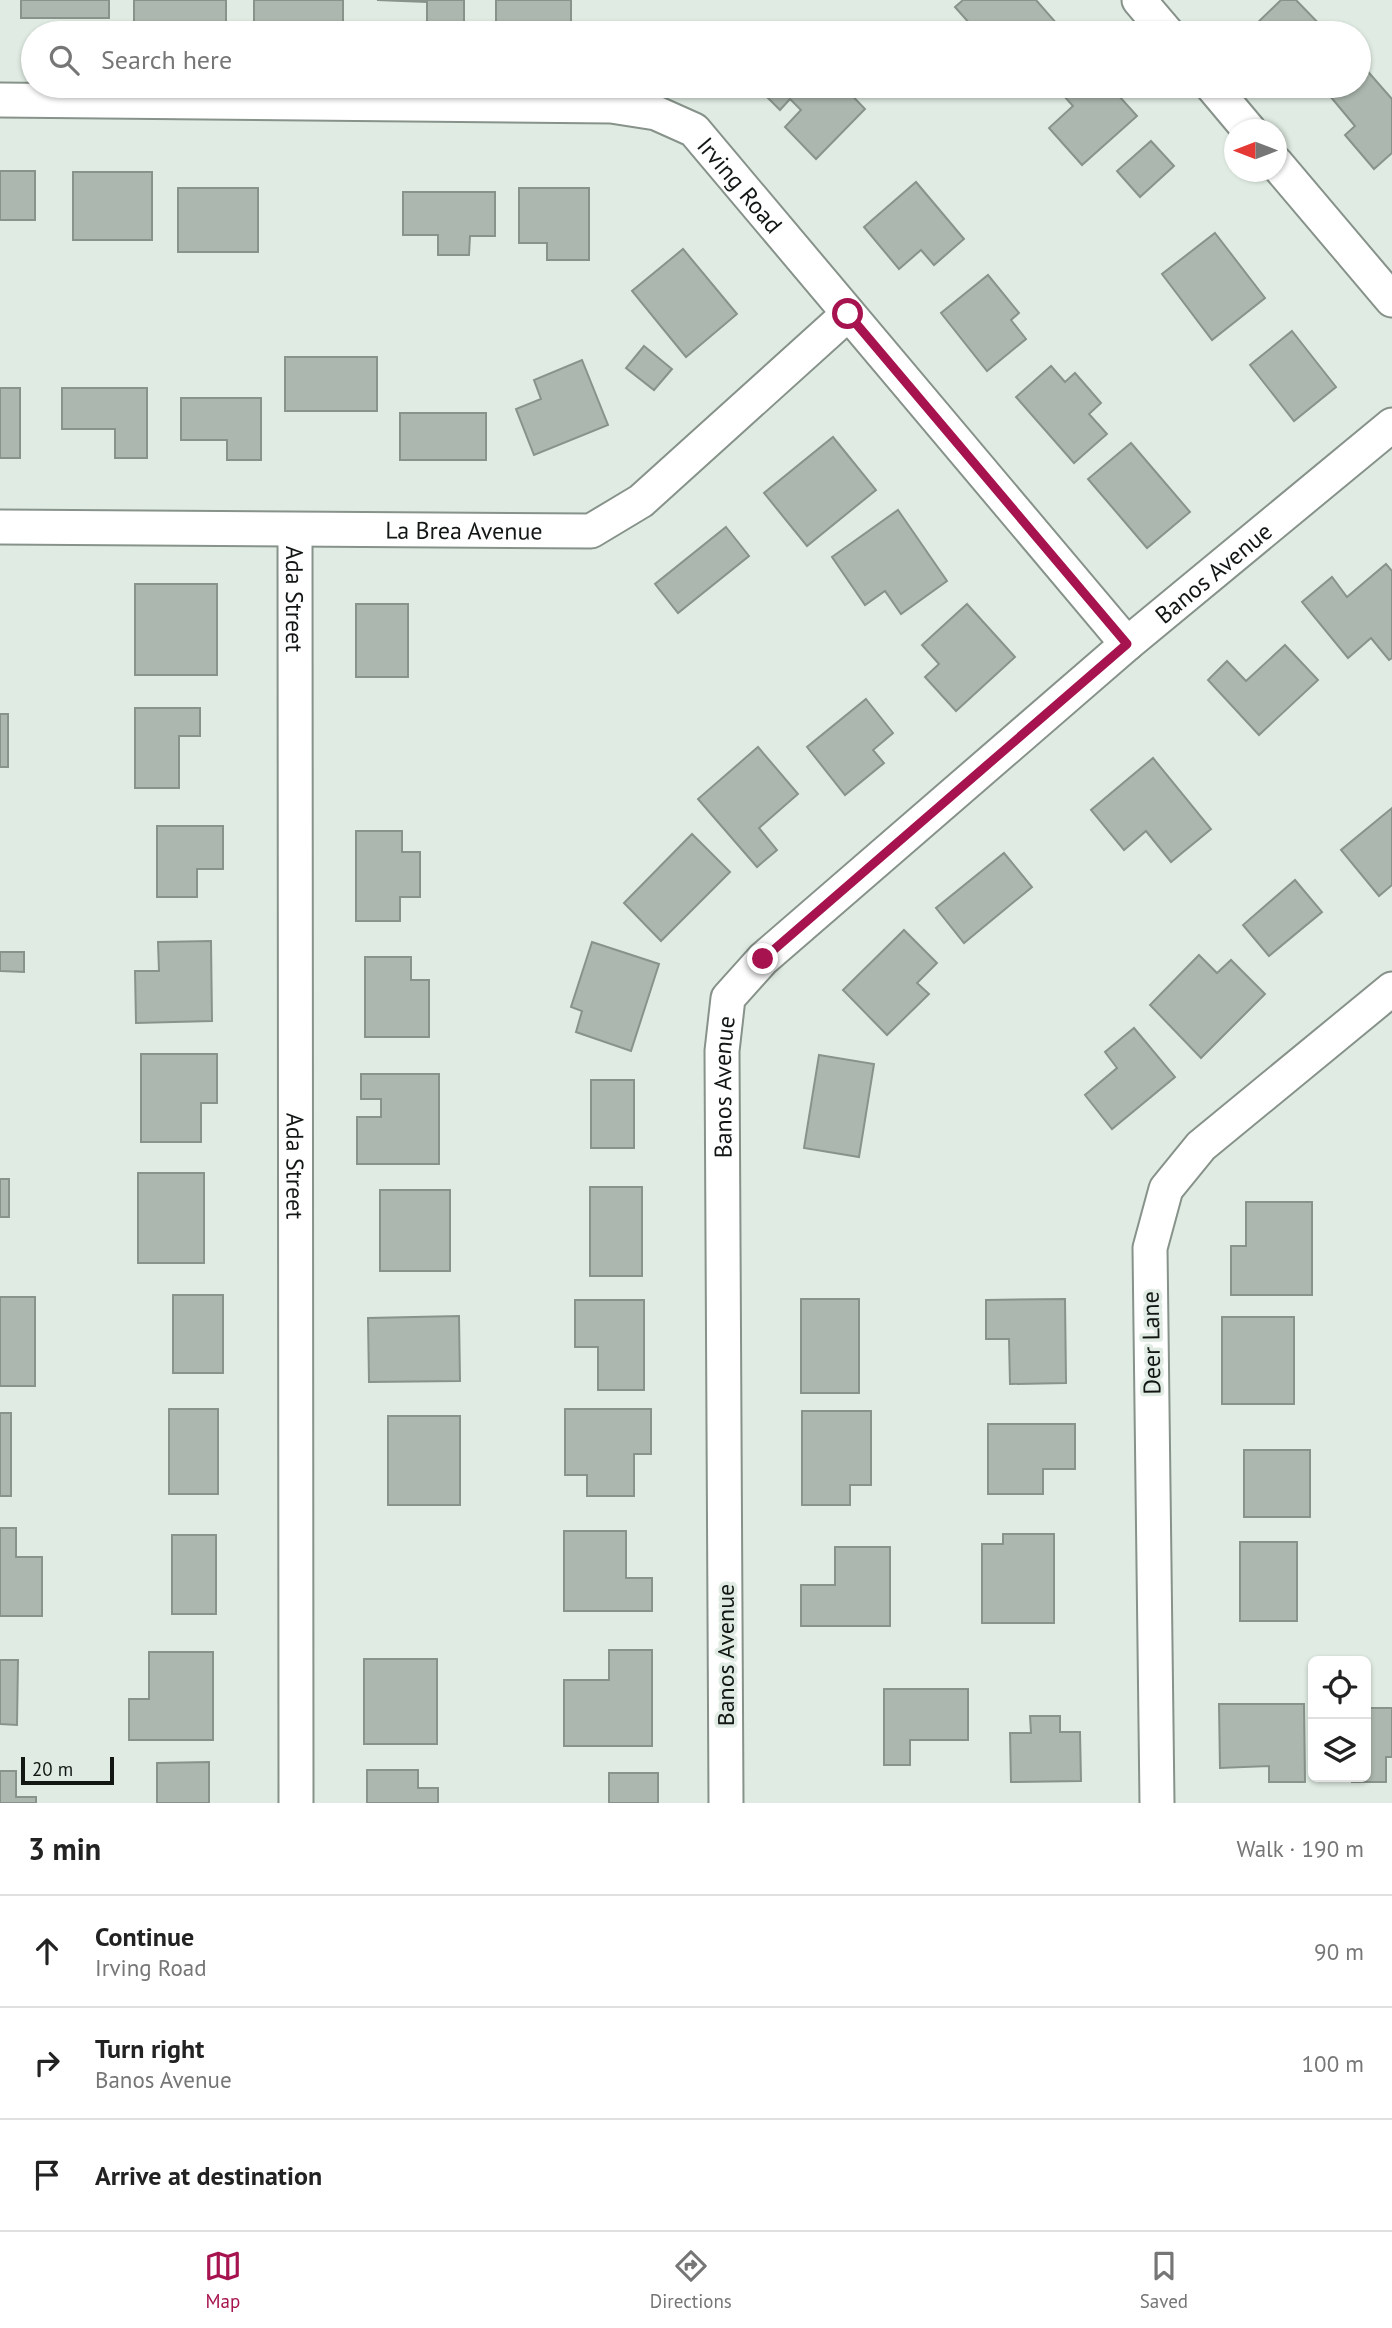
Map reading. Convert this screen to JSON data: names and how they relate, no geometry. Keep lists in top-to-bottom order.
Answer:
{
  "streets": {
    "street": [
      "Irving Road",
      "La Brea Avenue",
      "Banos Avenue",
      "Ada Street",
      "Deer Lane"
    ]
  },
  "crossings": [
    ["Irving Road", "La Brea Avenue"],
    ["Irving Road", "Banos Avenue"],
    ["La Brea Avenue", "Ada Street"]
  ],
  "scale_bar": "20 m",
  "north": "left",
  "page": {
    "search": "Search here",
    "scale": "20 m",
    "heading": ["3 min", "Walk · 190 m"],
    "list": [
      ["Continue", "Irving Road", "90 m"],
      ["Turn right", "Banos Avenue", "100 m"],
      "Arrive at destination"
    ],
    "nav": ["Map", "Directions", "Saved"]
  }
}
